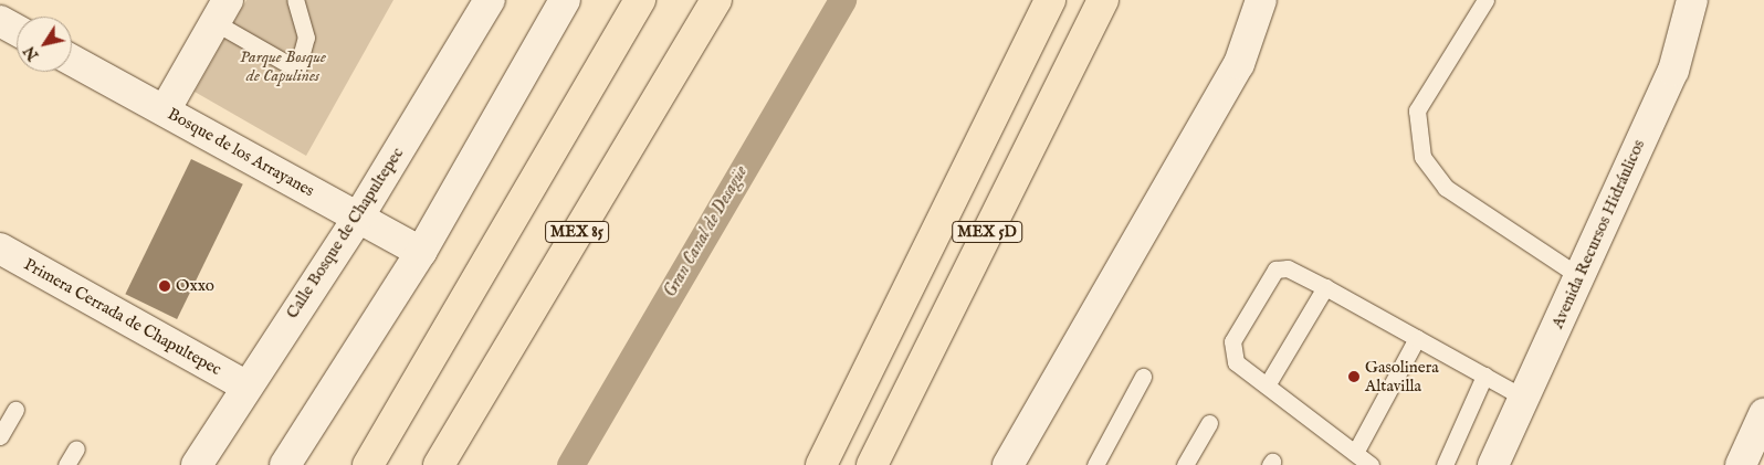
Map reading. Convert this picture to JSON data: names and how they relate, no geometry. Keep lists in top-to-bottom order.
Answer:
{
  "streets": {
    "highway": ["MEX 85", "MEX 5D"],
    "street": [
      "Bosque de los Arrayanes",
      "Calle Bosque de Chapultepec",
      "Avenida Recursos Hidráulicos",
      "Primera Cerrada de Chapultepec"
    ]
  },
  "crossings": [
    ["Bosque de los Arrayanes", "Calle Bosque de Chapultepec"],
    ["Calle Bosque de Chapultepec", "Primera Cerrada de Chapultepec"]
  ],
  "water": ["Gran Canal de Desagüe"],
  "parks": ["Parque Bosque de Capulines"],
  "places": ["Oxxo", "Gasolinera Altavilla"],
  "north": "bottom left"
}
